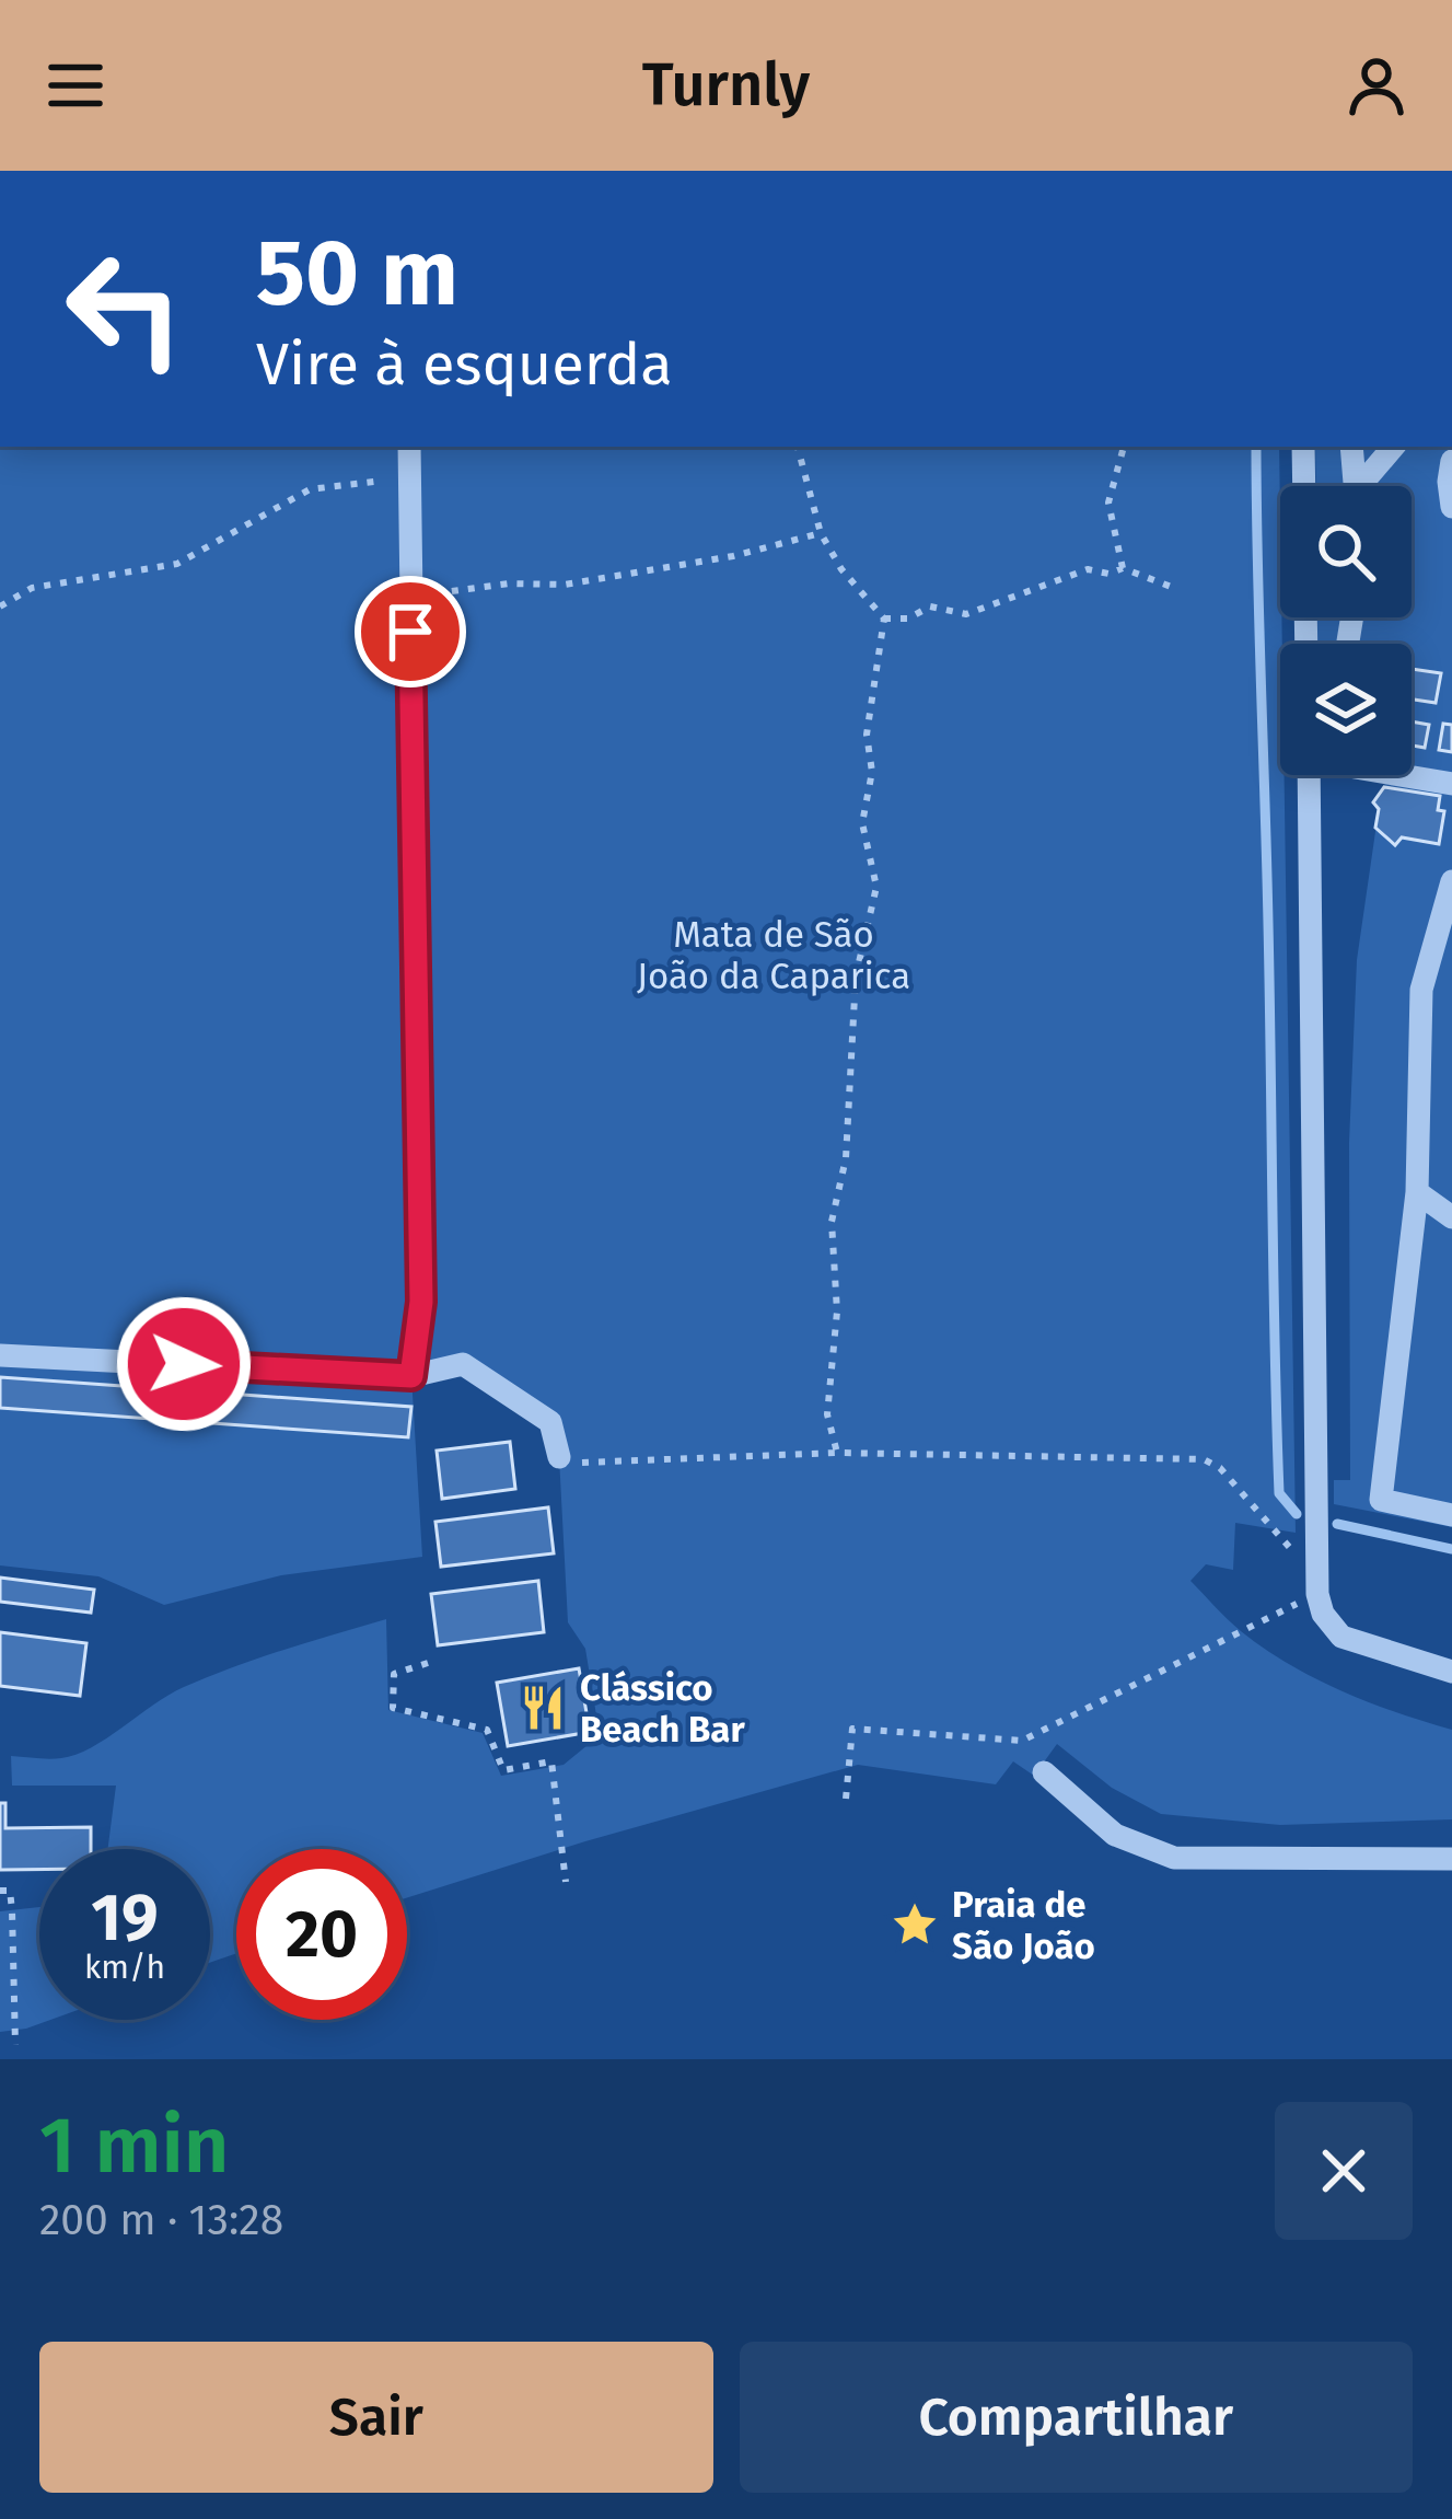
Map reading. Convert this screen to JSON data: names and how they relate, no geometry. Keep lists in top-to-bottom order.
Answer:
{
  "parks": ["Mata de São João da Caparica"],
  "places": {
    "restaurant": ["Clássico Beach Bar"],
    "place": ["Praia de São João"]
  },
  "page": {
    "header": "Turnly",
    "turn": ["50 m", "Vire à esquerda"],
    "speed": "19 km/h",
    "limit": "20",
    "heading": ["1 min", "200 m · 13:28"],
    "buttons": ["Sair", "Compartilhar"]
  }
}
